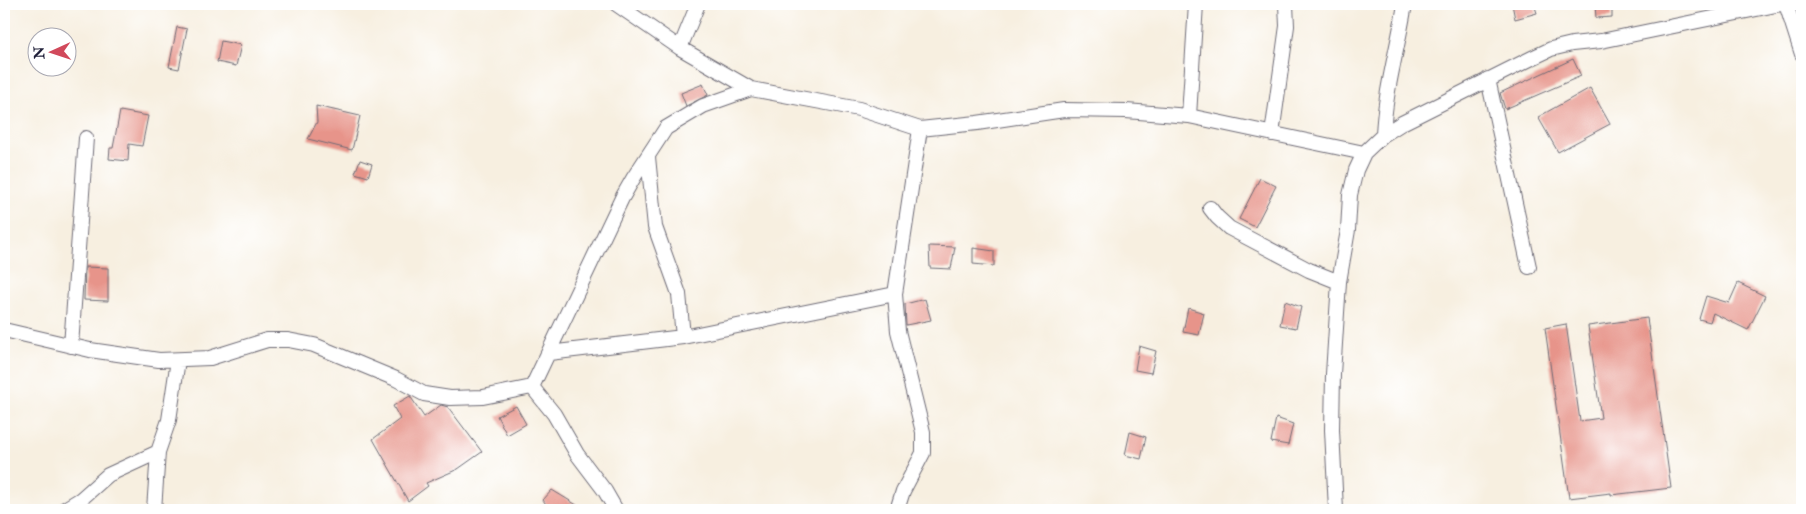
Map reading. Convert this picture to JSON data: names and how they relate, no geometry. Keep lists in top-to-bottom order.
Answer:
{
  "north": "left"
}
